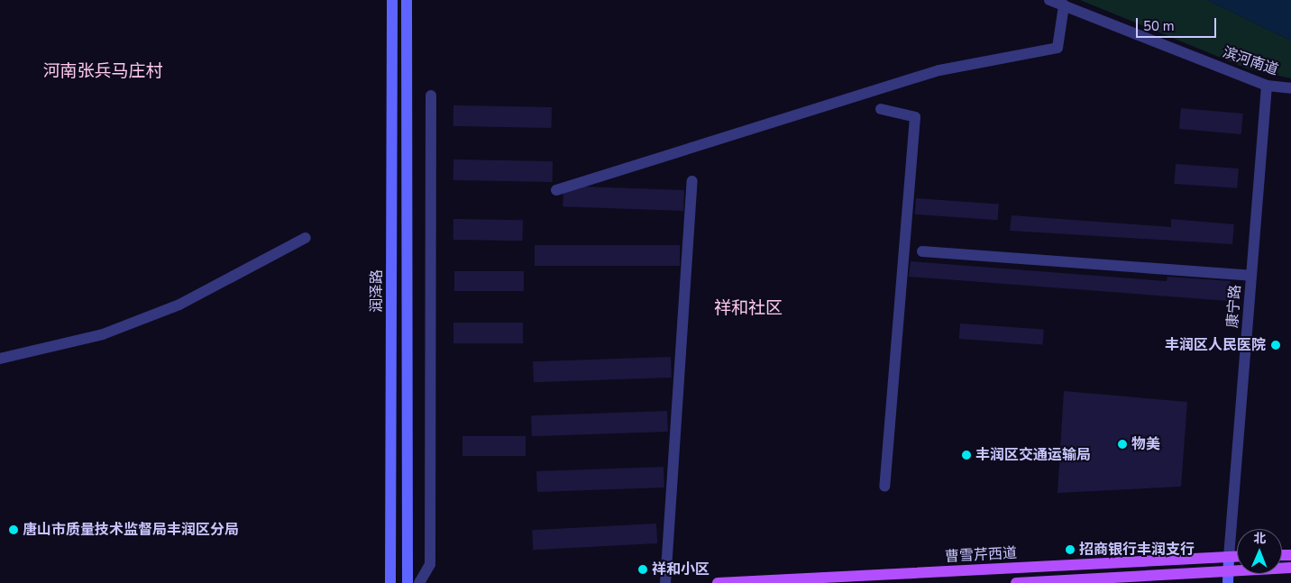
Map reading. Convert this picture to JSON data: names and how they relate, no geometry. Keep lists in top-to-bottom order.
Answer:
{
  "streets": {
    "main road": ["润泽路", "康宁路", "曹雪芹西道"],
    "street": ["滨河南道"]
  },
  "crossings": [
    ["滨河南道", "康宁路"],
    ["康宁路", "曹雪芹西道"]
  ],
  "districts": ["河南张兵马庄村", "祥和社区"],
  "places": [
    "丰润区人民医院",
    "物美",
    "丰润区交通运输局",
    "唐山市质量技术监督局丰润区分局",
    "招商银行丰润支行",
    "祥和小区"
  ],
  "scale_bar": "50 m",
  "north": "top"
}
